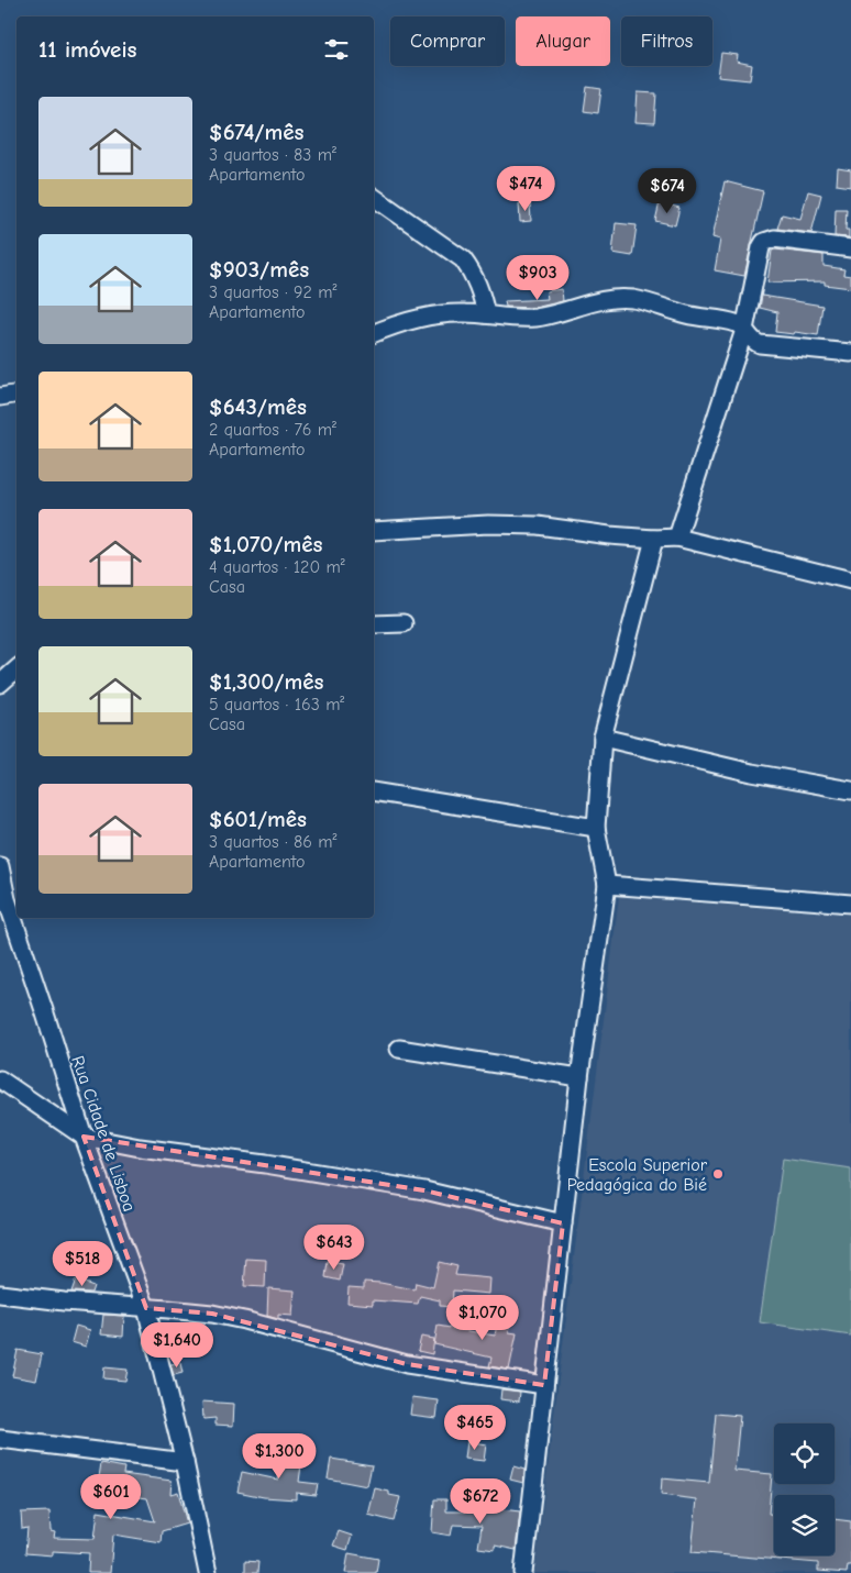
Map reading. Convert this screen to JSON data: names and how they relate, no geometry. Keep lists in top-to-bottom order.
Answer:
{
  "streets": {
    "street": ["Rua Cidade de Lisboa"]
  },
  "places": ["Escola Superior Pedagógica do Bié"],
  "page": {
    "chip": ["Comprar", "Alugar", "Filtros"],
    "heading": "11 imóveis",
    "list": [
      {
        "name": "$674/mês",
        "note": "3 quartos · 83 m² · Apartamento"
      },
      {
        "name": "$903/mês",
        "note": "3 quartos · 92 m² · Apartamento"
      },
      {
        "name": "$643/mês",
        "note": "2 quartos · 76 m² · Apartamento"
      },
      {
        "name": "$1,070/mês",
        "note": "4 quartos · 120 m² · Casa"
      },
      {
        "name": "$1,300/mês",
        "note": "5 quartos · 163 m² · Casa"
      },
      {
        "name": "$601/mês",
        "note": "3 quartos · 86 m² · Apartamento"
      }
    ],
    "price": [
      "$474",
      "$674",
      "$903",
      "$643",
      "$518",
      "$1,070",
      "$1,640",
      "$465",
      "$1,300",
      "$601",
      "$672"
    ]
  }
}
